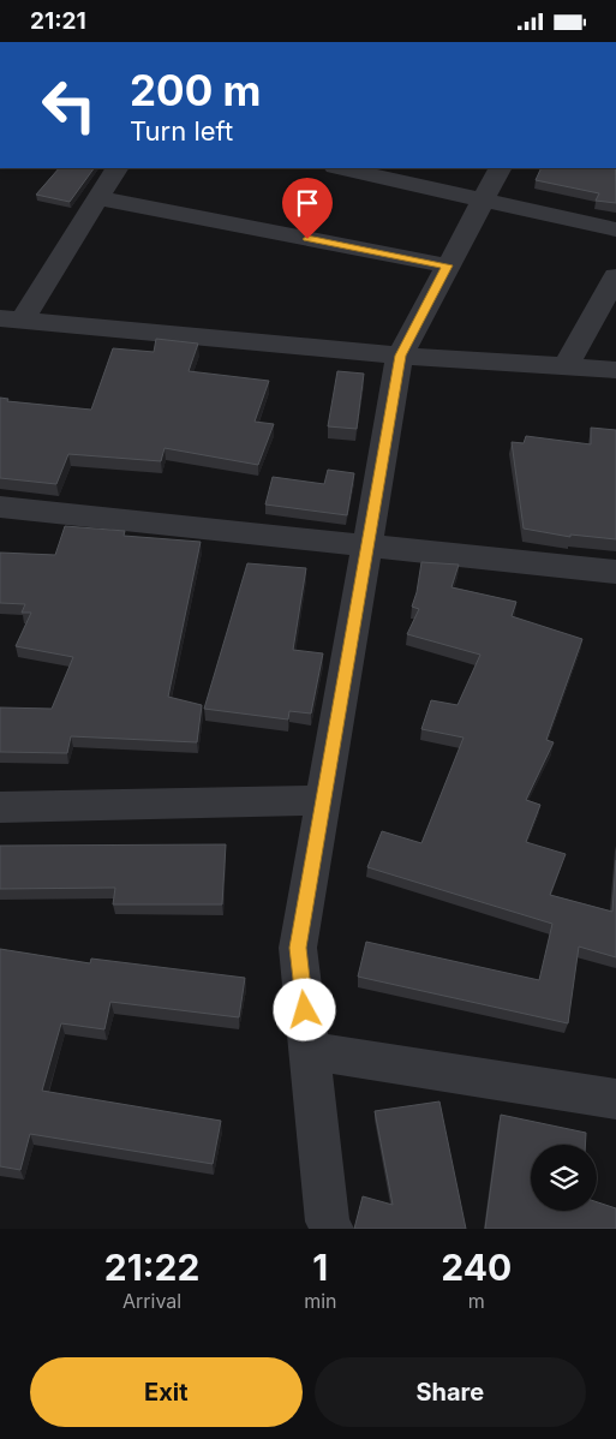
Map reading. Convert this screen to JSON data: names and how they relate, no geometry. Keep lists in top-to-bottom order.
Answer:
{
  "page": {
    "status": "21:21",
    "turn": ["200 m", "Turn left"],
    "eta": [
      "21:22",
      "Arrival",
      "1",
      "min",
      "240",
      "m"
    ],
    "buttons": ["Exit", "Share"]
  }
}
